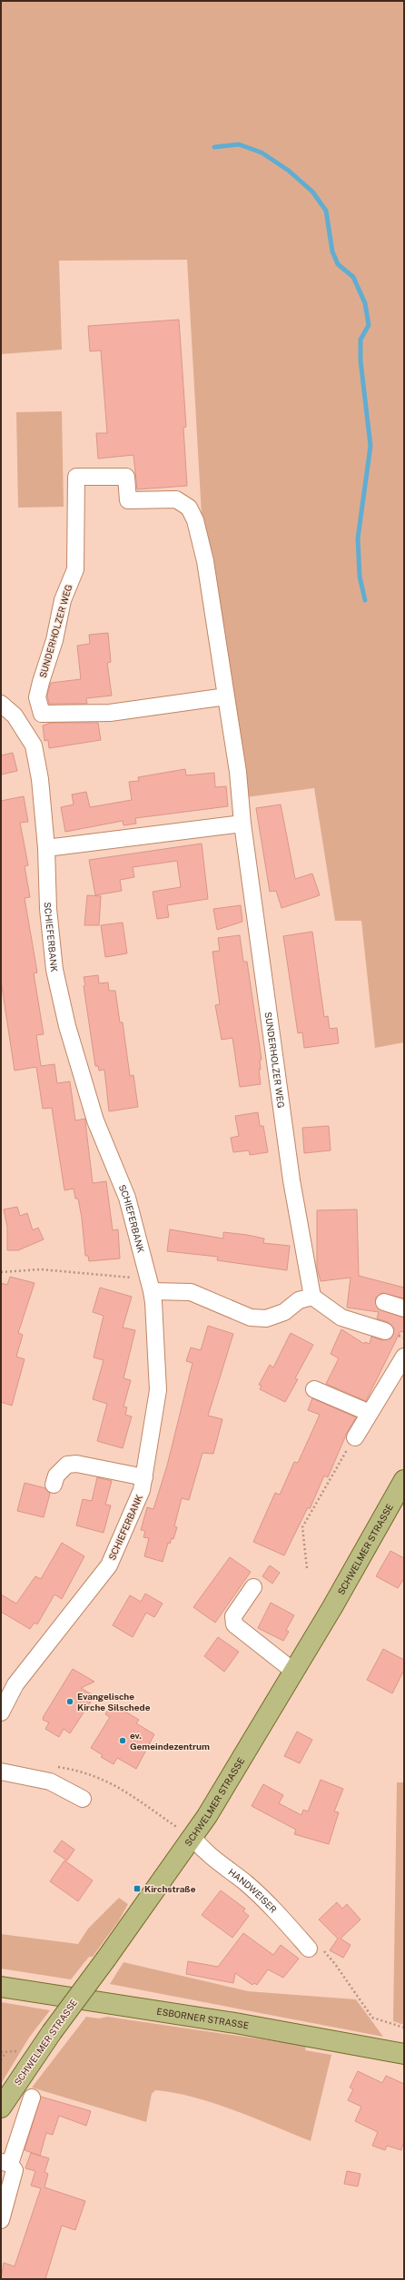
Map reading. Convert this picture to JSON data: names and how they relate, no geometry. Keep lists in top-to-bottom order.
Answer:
{
  "streets": {
    "main road": ["SCHWELMER STRASSE", "ESBORNER STRASSE"],
    "street": ["SUNDERHOLZER WEG", "SCHIEFERBANK", "HANDWEISER"]
  },
  "crossings": [
    ["SCHWELMER STRASSE", "HANDWEISER"]
  ],
  "places": {
    "other": ["Evangelische Kirche Silschede", "ev. Gemeindezentrum"],
    "transit": ["Kirchstraße"]
  }
}
